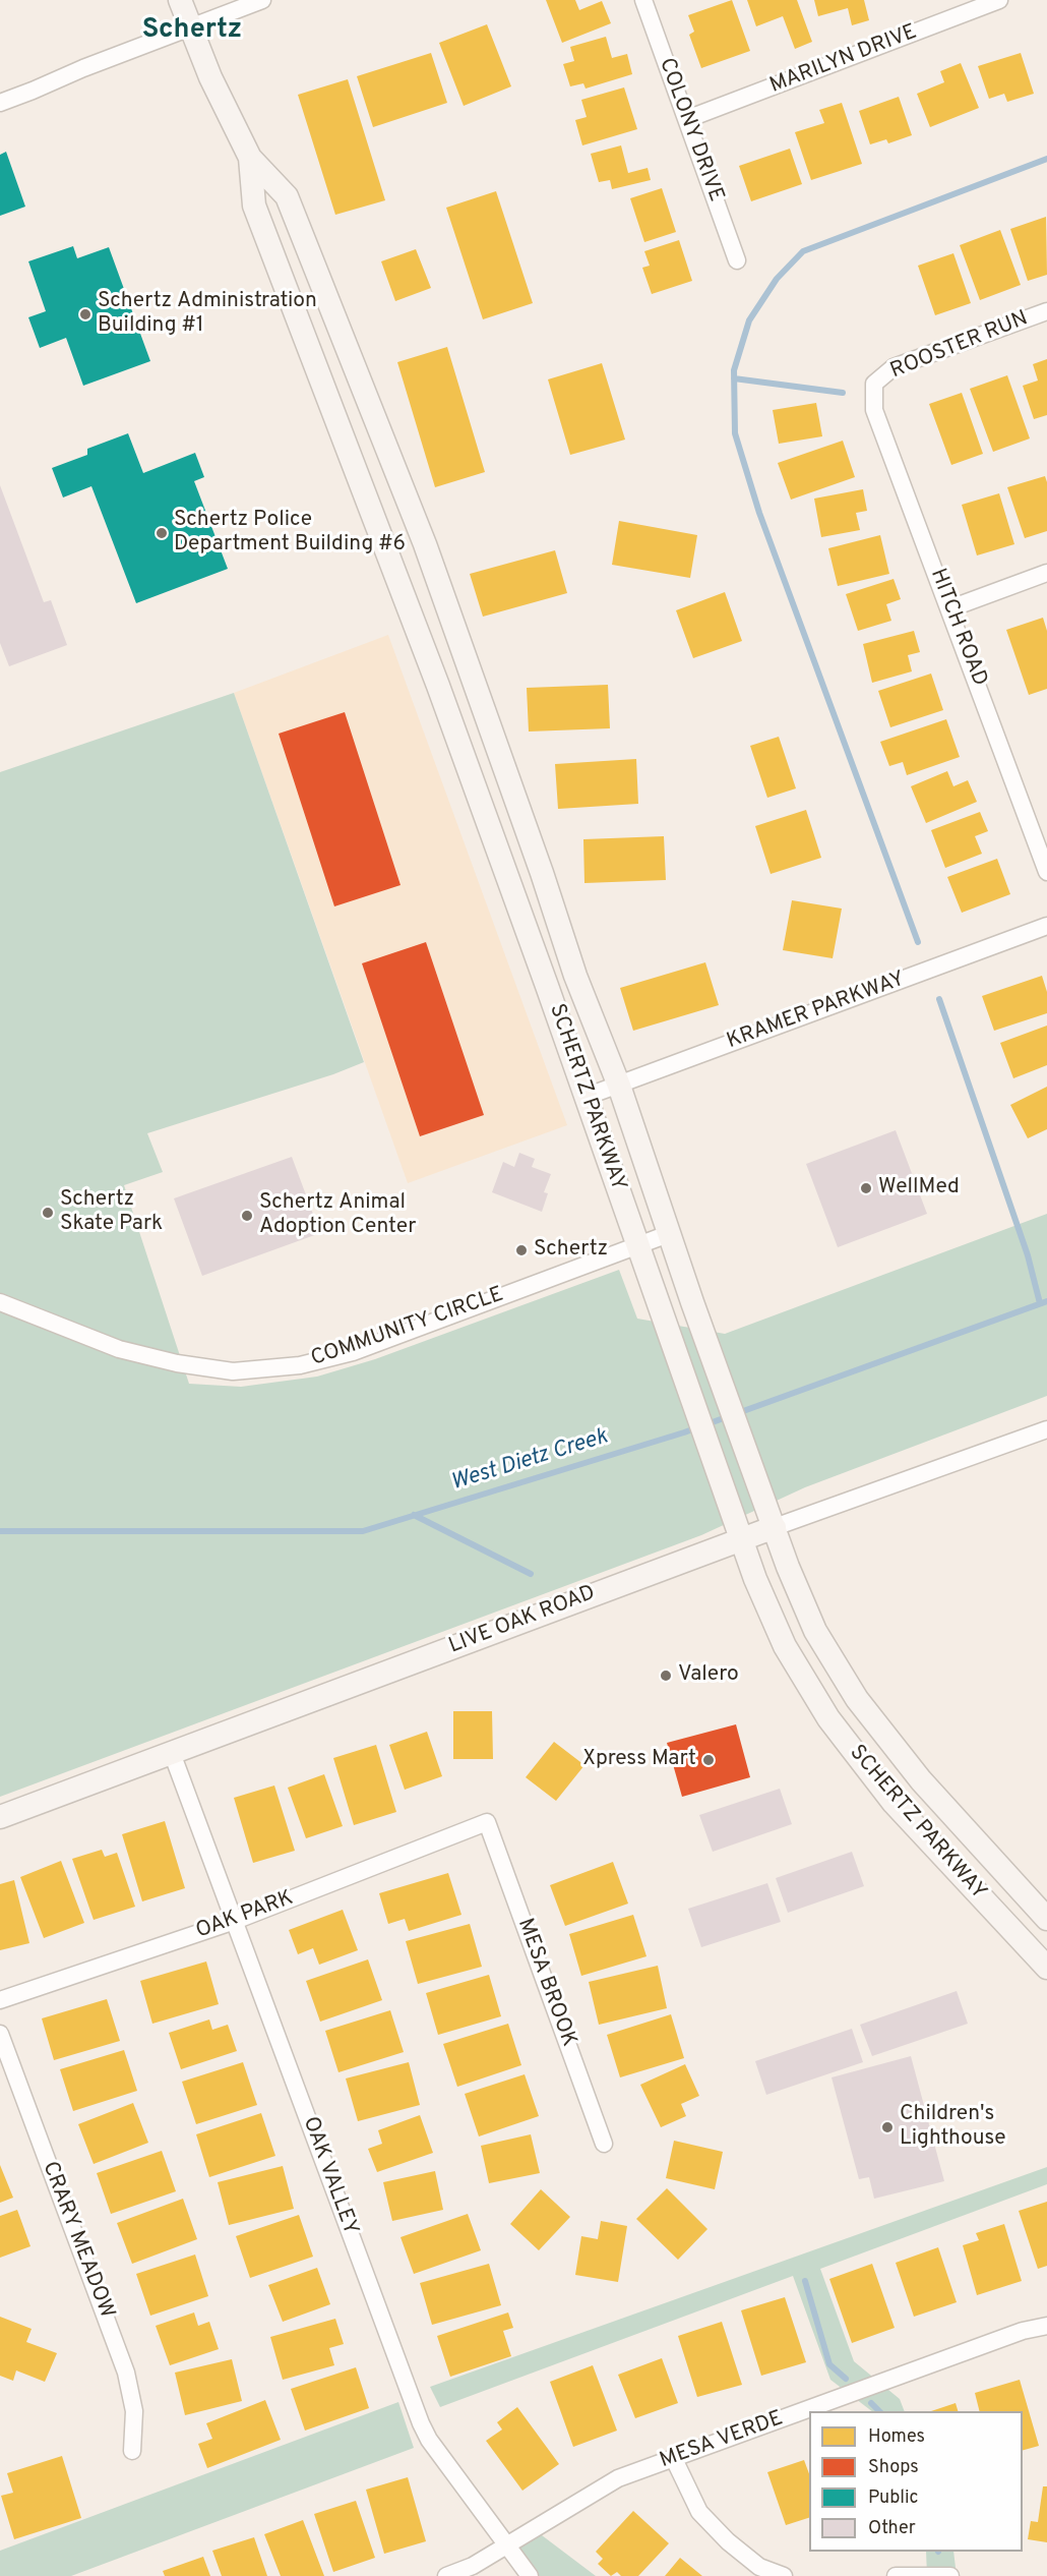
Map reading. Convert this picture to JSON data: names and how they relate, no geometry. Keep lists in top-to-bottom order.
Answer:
{
  "streets": {
    "main road": ["SCHERTZ PARKWAY", "LIVE OAK ROAD"],
    "street": [
      "MARILYN DRIVE",
      "COLONY DRIVE",
      "ROOSTER RUN",
      "HITCH ROAD",
      "KRAMER PARKWAY",
      "COMMUNITY CIRCLE",
      "OAK PARK",
      "MESA BROOK",
      "OAK VALLEY",
      "CRARY MEADOW",
      "MESA VERDE"
    ]
  },
  "crossings": [
    ["MARILYN DRIVE", "COLONY DRIVE"],
    ["ROOSTER RUN", "HITCH ROAD"],
    ["KRAMER PARKWAY", "SCHERTZ PARKWAY"],
    ["SCHERTZ PARKWAY", "COMMUNITY CIRCLE"],
    ["SCHERTZ PARKWAY", "LIVE OAK ROAD"],
    ["LIVE OAK ROAD", "OAK VALLEY"],
    ["OAK PARK", "MESA BROOK"],
    ["OAK PARK", "OAK VALLEY"],
    ["OAK VALLEY", "MESA VERDE"]
  ],
  "districts": ["Schertz"],
  "water": ["West Dietz Creek"],
  "places": [
    "Schertz Administration Building #1",
    "Schertz Police Department Building #6",
    "WellMed",
    "Schertz Skate Park",
    "Schertz Animal Adoption Center",
    "Schertz",
    "Valero",
    "Xpress Mart",
    "Children's Lighthouse"
  ],
  "legend": [
    "Homes",
    "Shops",
    "Public",
    "Other"
  ]
}
